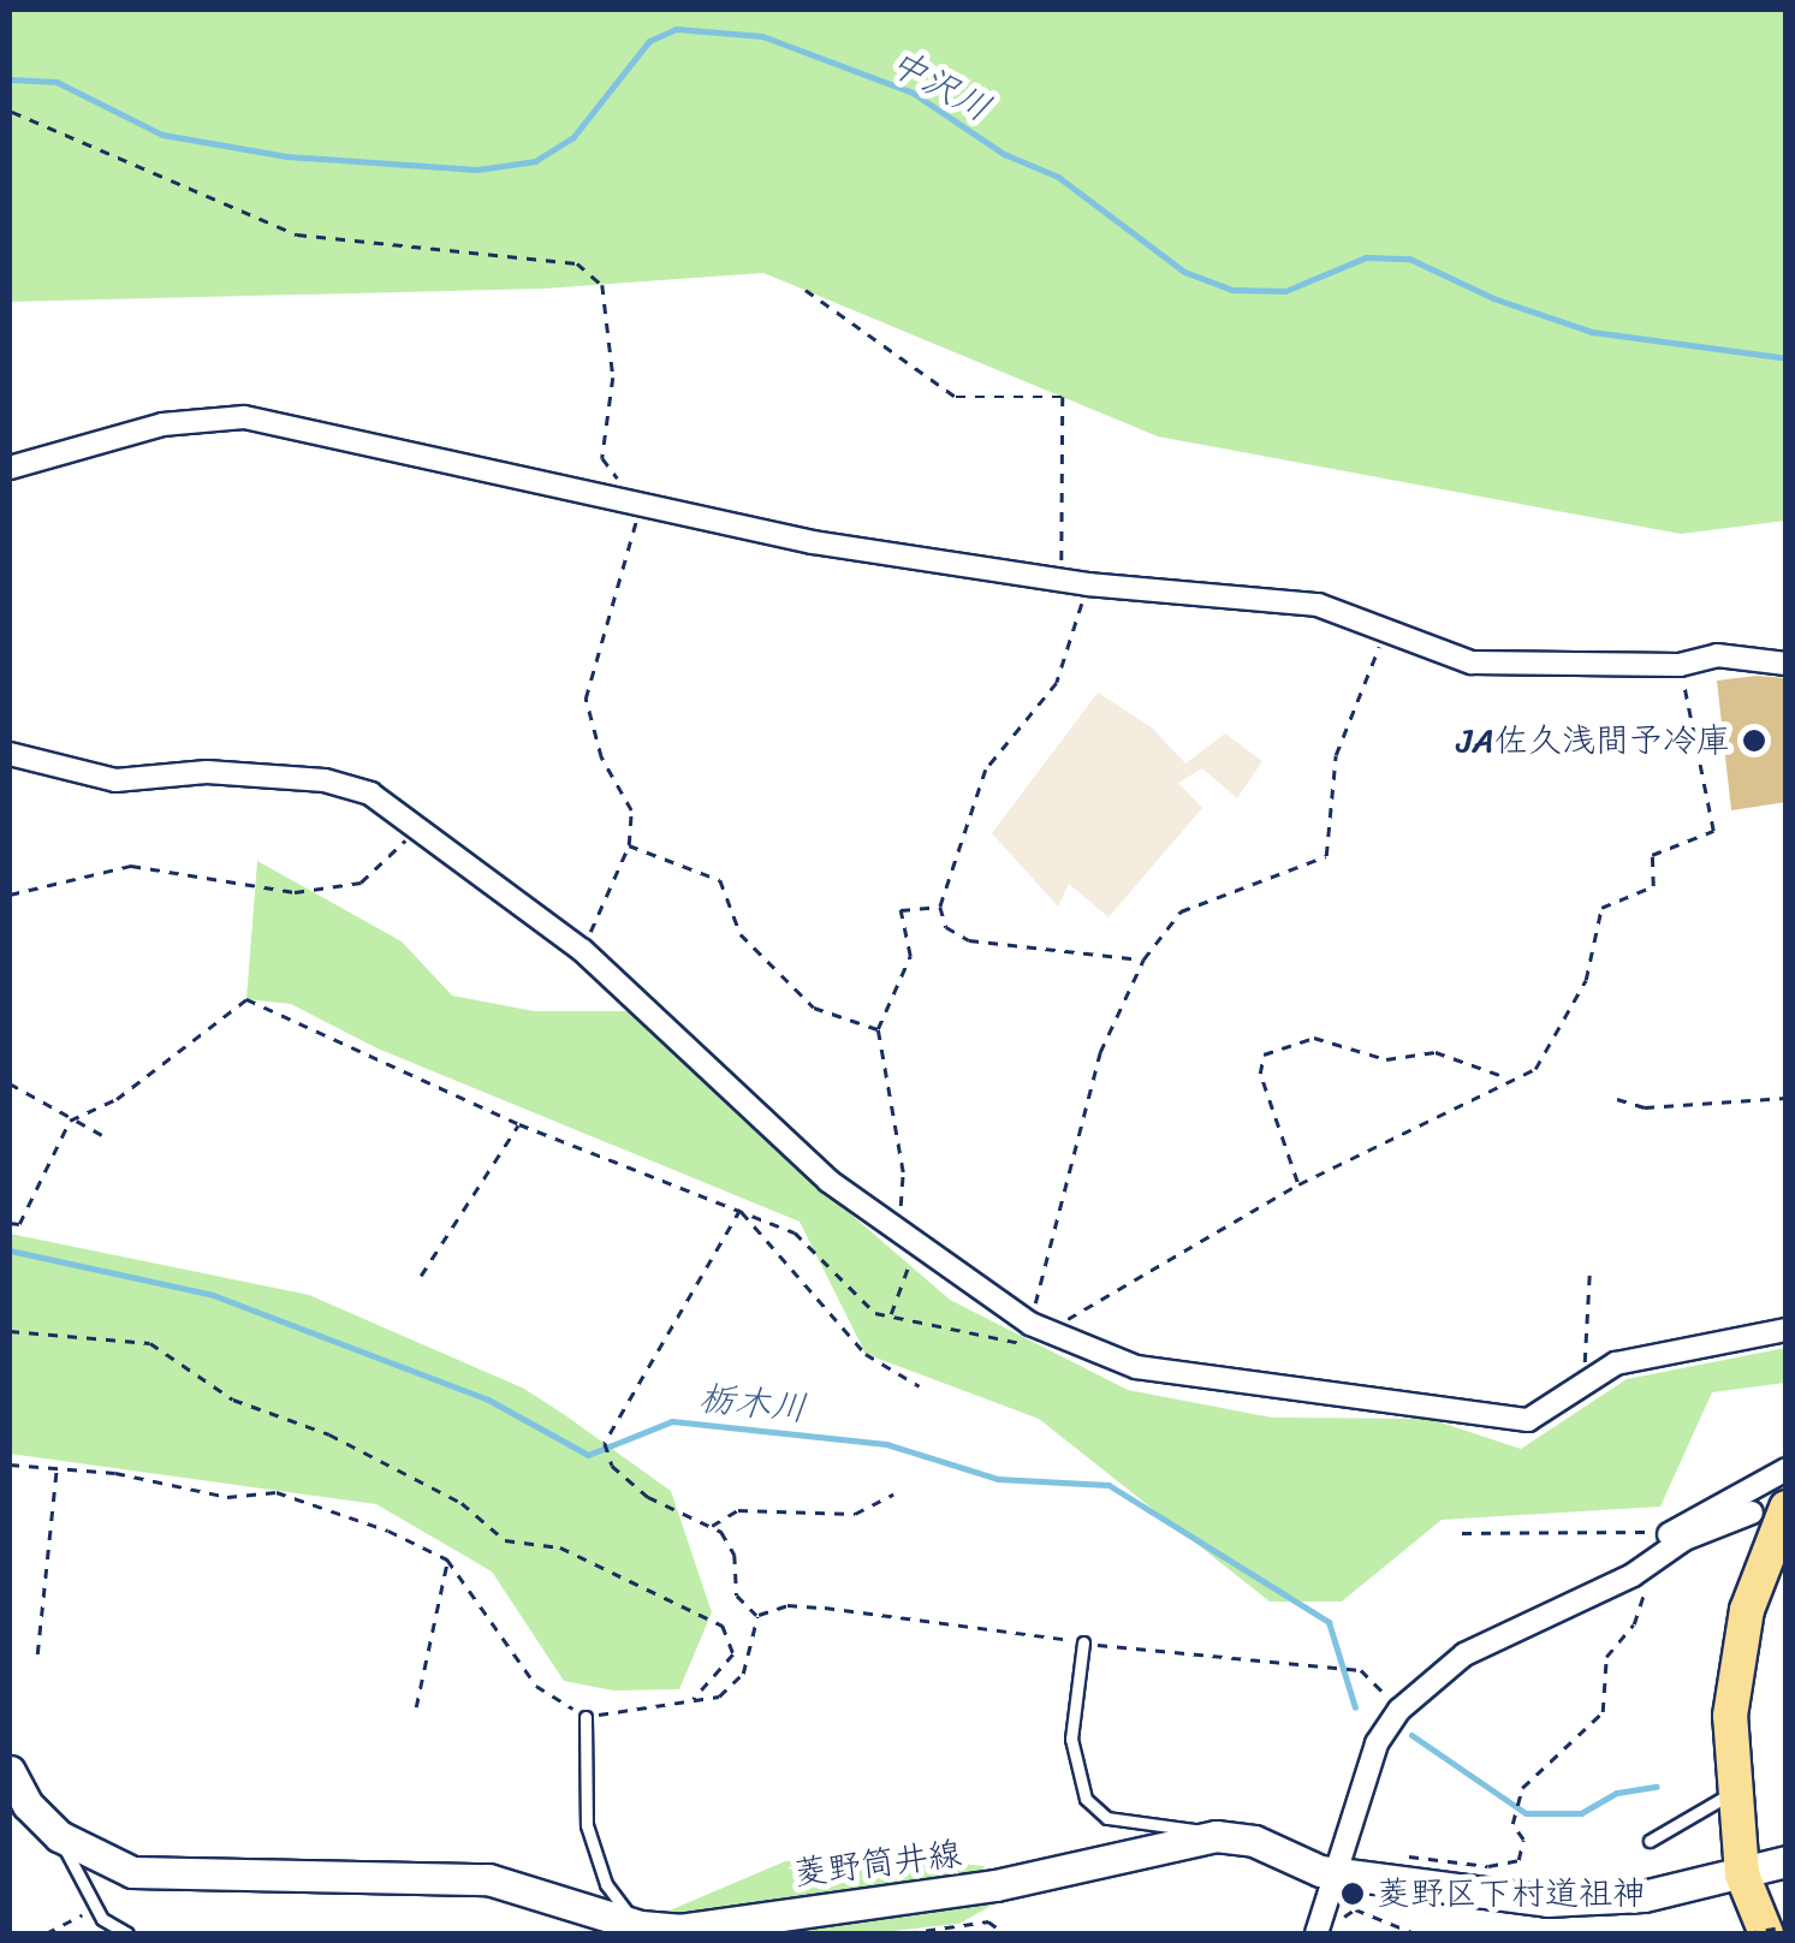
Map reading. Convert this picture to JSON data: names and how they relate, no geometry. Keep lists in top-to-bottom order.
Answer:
{
  "streets": {
    "main road": ["菱野筒井線"]
  },
  "water": ["中沢川", "栃木川"],
  "places": ["JA佐久浅間予冷庫", "菱野区下村道祖神"]
}
